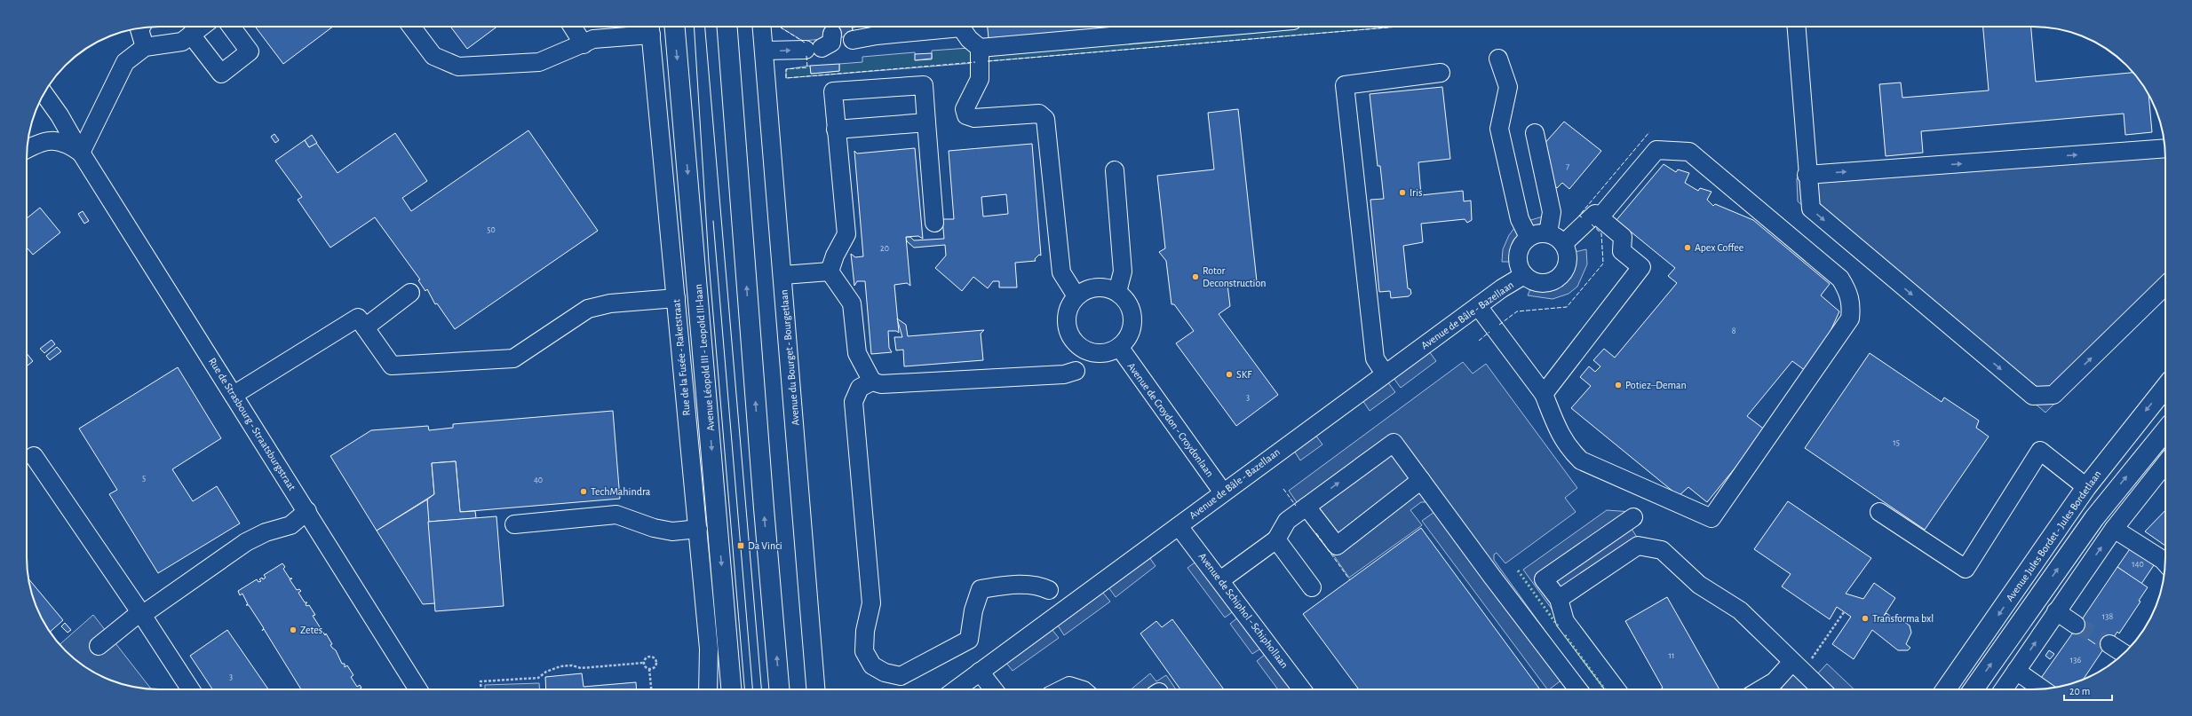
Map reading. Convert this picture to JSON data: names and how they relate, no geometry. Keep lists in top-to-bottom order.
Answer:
{
  "streets": {
    "main road": ["Avenue Léopold III - Leopold III-laan", "Avenue Jules Bordet - Jules Bordetlaan"],
    "street": [
      "Avenue de Bâle - Bazellaan",
      "Rue de la Fusée - Raketstraat",
      "Avenue du Bourget - Bourgetlaan",
      "Avenue de Croydon - Croydonlaan",
      "Rue de Strasbourg - Straatsburgstraat",
      "Avenue de Schiphol - Schiphollaan"
    ]
  },
  "crossings": [
    ["Avenue de Bâle - Bazellaan", "Avenue de Croydon - Croydonlaan"],
    ["Avenue de Bâle - Bazellaan", "Avenue de Schiphol - Schiphollaan"]
  ],
  "places": {
    "other": [
      "Iris",
      "Apex Coffee",
      "Rotor Deconstruction",
      "SKF",
      "Potiez–Deman",
      "TechMahindra",
      "Transforma bxl",
      "Zetes"
    ],
    "transit": ["Da Vinci"]
  },
  "house_numbers": [
    "7",
    "50",
    "20",
    "8",
    "3",
    "15",
    "5",
    "40",
    "140",
    "138",
    "11",
    "136",
    "3"
  ],
  "scale_bar": "20 m"
}
